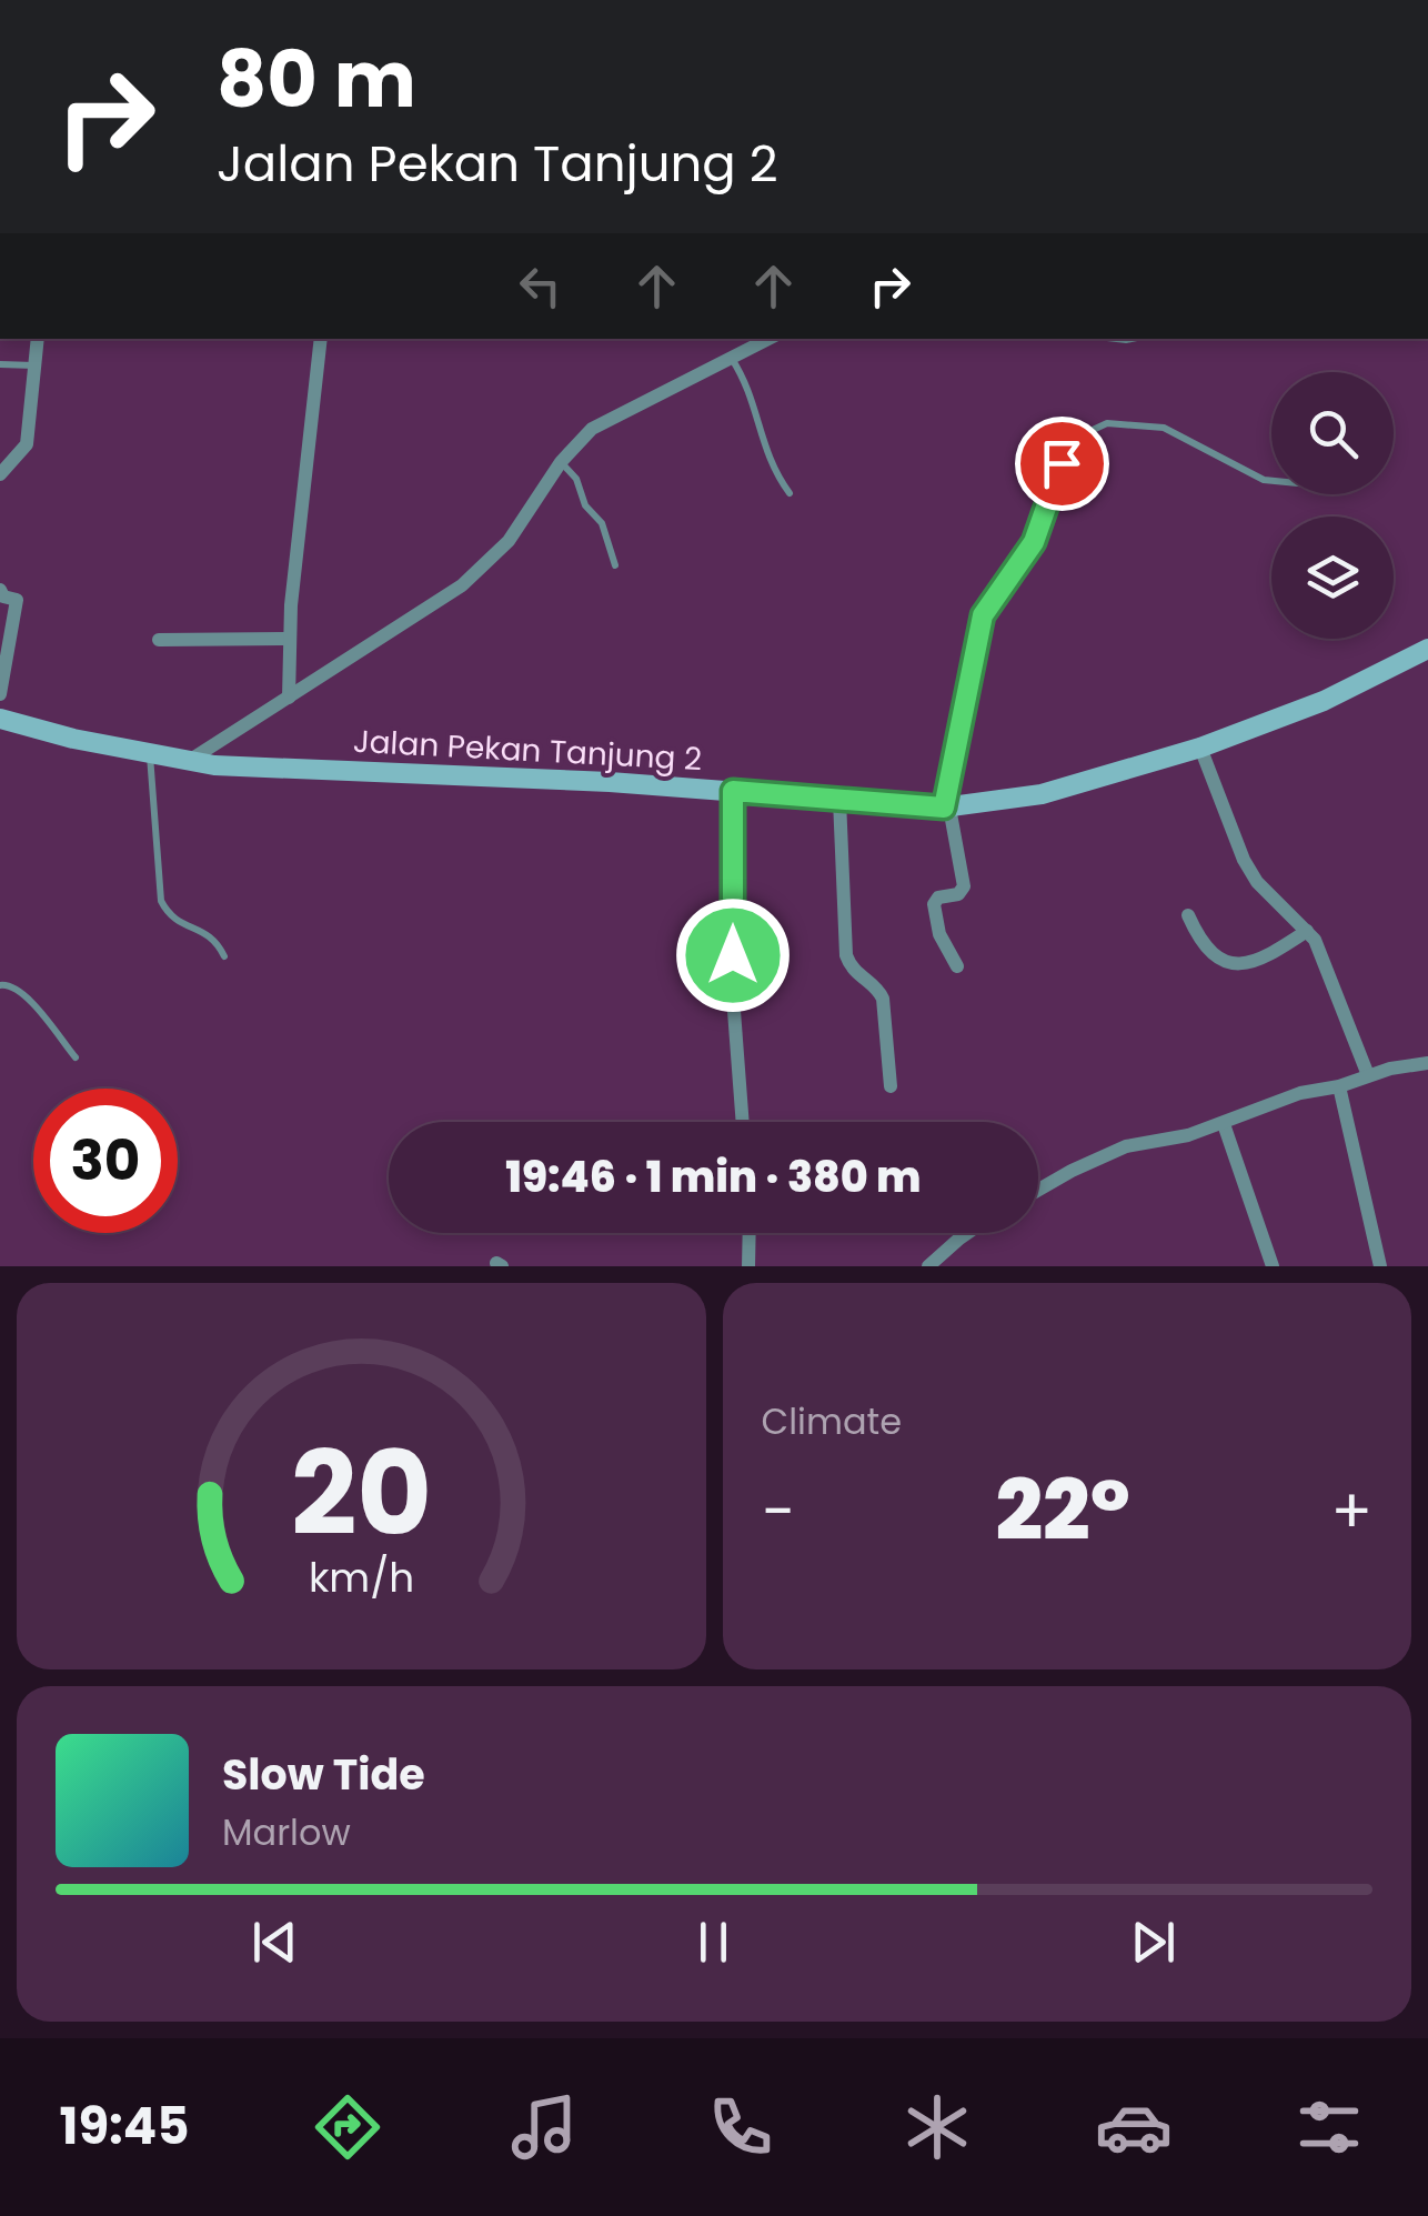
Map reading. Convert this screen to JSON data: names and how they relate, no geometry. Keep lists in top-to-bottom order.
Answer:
{
  "streets": {
    "street": ["Jalan Pekan Tanjung 2"]
  },
  "page": {
    "turn": ["80 m", "Jalan Pekan Tanjung 2"],
    "limit": "30",
    "trip": "19:46 · 1 min · 380 m",
    "tile": "Climate",
    "heat": ["−", "22°", "+"],
    "song": ["Slow Tide", "Marlow"],
    "tabs": "19:45",
    "gauge": ["20", "km/h"]
  }
}
